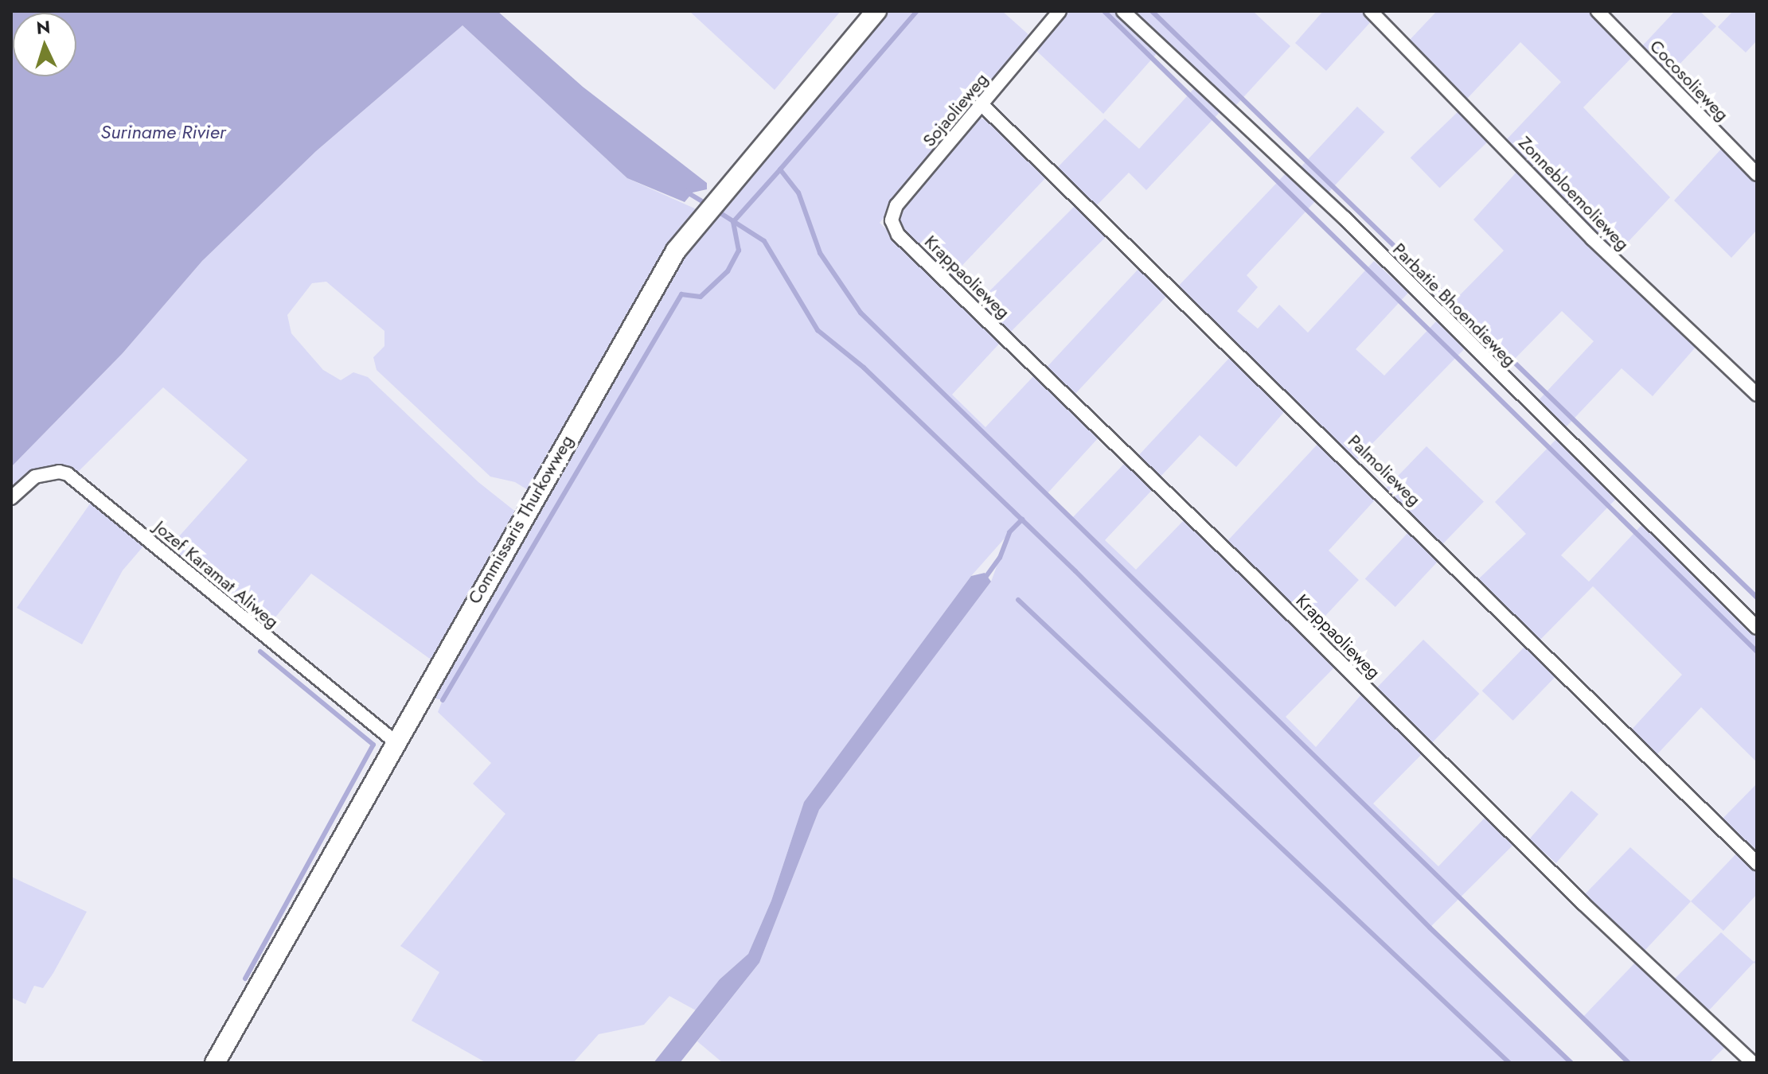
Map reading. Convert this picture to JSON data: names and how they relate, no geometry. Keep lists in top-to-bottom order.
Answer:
{
  "streets": {
    "main road": ["Commissaris Thurkowweg"],
    "street": [
      "Cocosolieweg",
      "Sojaolieweg",
      "Zonnebloemolieweg",
      "Krappaolieweg",
      "Parbatie Bhoendieweg",
      "Palmolieweg",
      "Jozef Karamat Aliweg"
    ]
  },
  "crossings": [
    ["Sojaolieweg", "Krappaolieweg"],
    ["Sojaolieweg", "Palmolieweg"],
    ["Commissaris Thurkowweg", "Jozef Karamat Aliweg"]
  ],
  "water": ["Suriname Rivier"],
  "north": "top"
}
